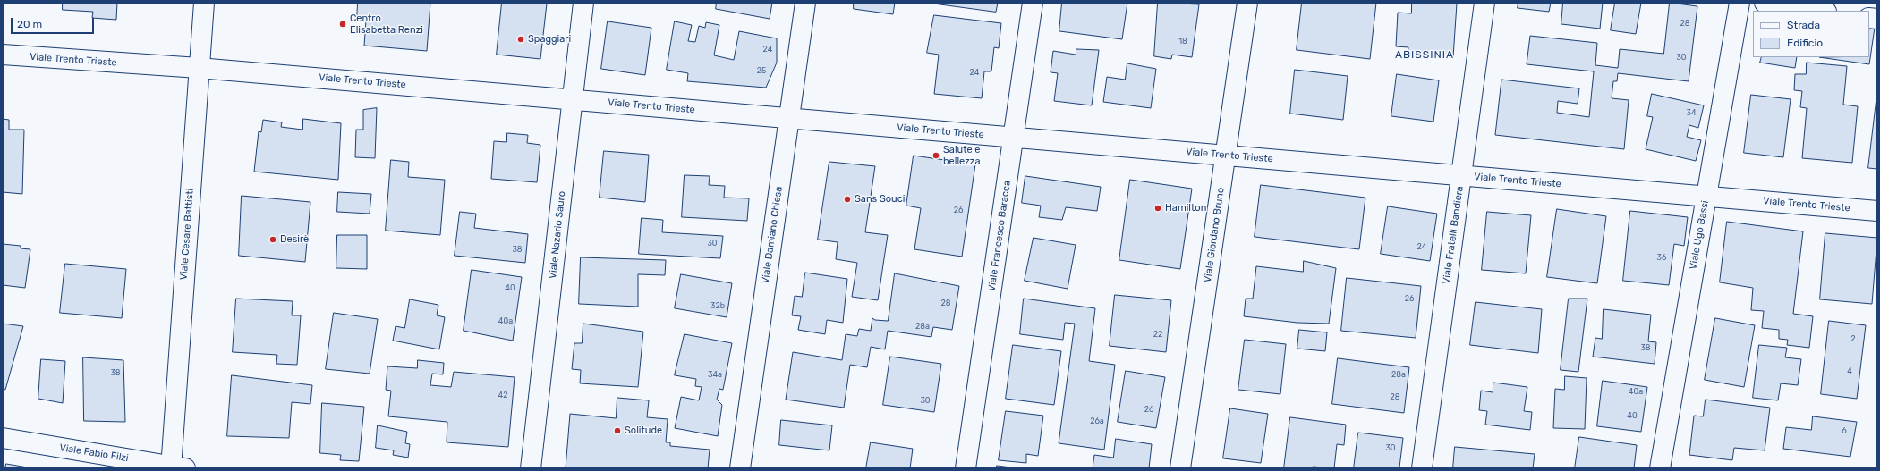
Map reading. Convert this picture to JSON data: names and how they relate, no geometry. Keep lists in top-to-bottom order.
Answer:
{
  "streets": {
    "street": [
      "Viale Trento Trieste",
      "Viale Cesare Battisti",
      "Viale Nazario Sauro",
      "Viale Damiano Chiesa",
      "Viale Giordano Bruno",
      "Viale Fratelli Bandiera",
      "Viale Ugo Bassi",
      "Viale Francesco Baracca",
      "Viale Fabio Filzi"
    ]
  },
  "crossings": [
    ["Viale Trento Trieste", "Viale Cesare Battisti"],
    ["Viale Trento Trieste", "Viale Nazario Sauro"],
    ["Viale Trento Trieste", "Viale Damiano Chiesa"],
    ["Viale Trento Trieste", "Viale Giordano Bruno"],
    ["Viale Trento Trieste", "Viale Fratelli Bandiera"],
    ["Viale Trento Trieste", "Viale Ugo Bassi"],
    ["Viale Trento Trieste", "Viale Francesco Baracca"],
    ["Viale Cesare Battisti", "Viale Fabio Filzi"]
  ],
  "districts": ["ABISSINIA"],
  "places": [
    "Centro Elisabetta Renzi",
    "Spaggiari",
    "Salute e bellezza",
    "Sans Souci",
    "Hamilton",
    "Desirè",
    "Solitude"
  ],
  "house_numbers": [
    "28",
    "18",
    "24",
    "30",
    "25",
    "24",
    "34",
    "26",
    "30",
    "24",
    "38",
    "36",
    "40",
    "26",
    "28",
    "32b",
    "40a",
    "28a",
    "22",
    "2",
    "38",
    "4",
    "38",
    "34a",
    "28a",
    "40a",
    "42",
    "28",
    "30",
    "26",
    "40",
    "26a",
    "6",
    "30"
  ],
  "legend": ["Strada", "Edificio"],
  "scale_bar": "20 m"
}
